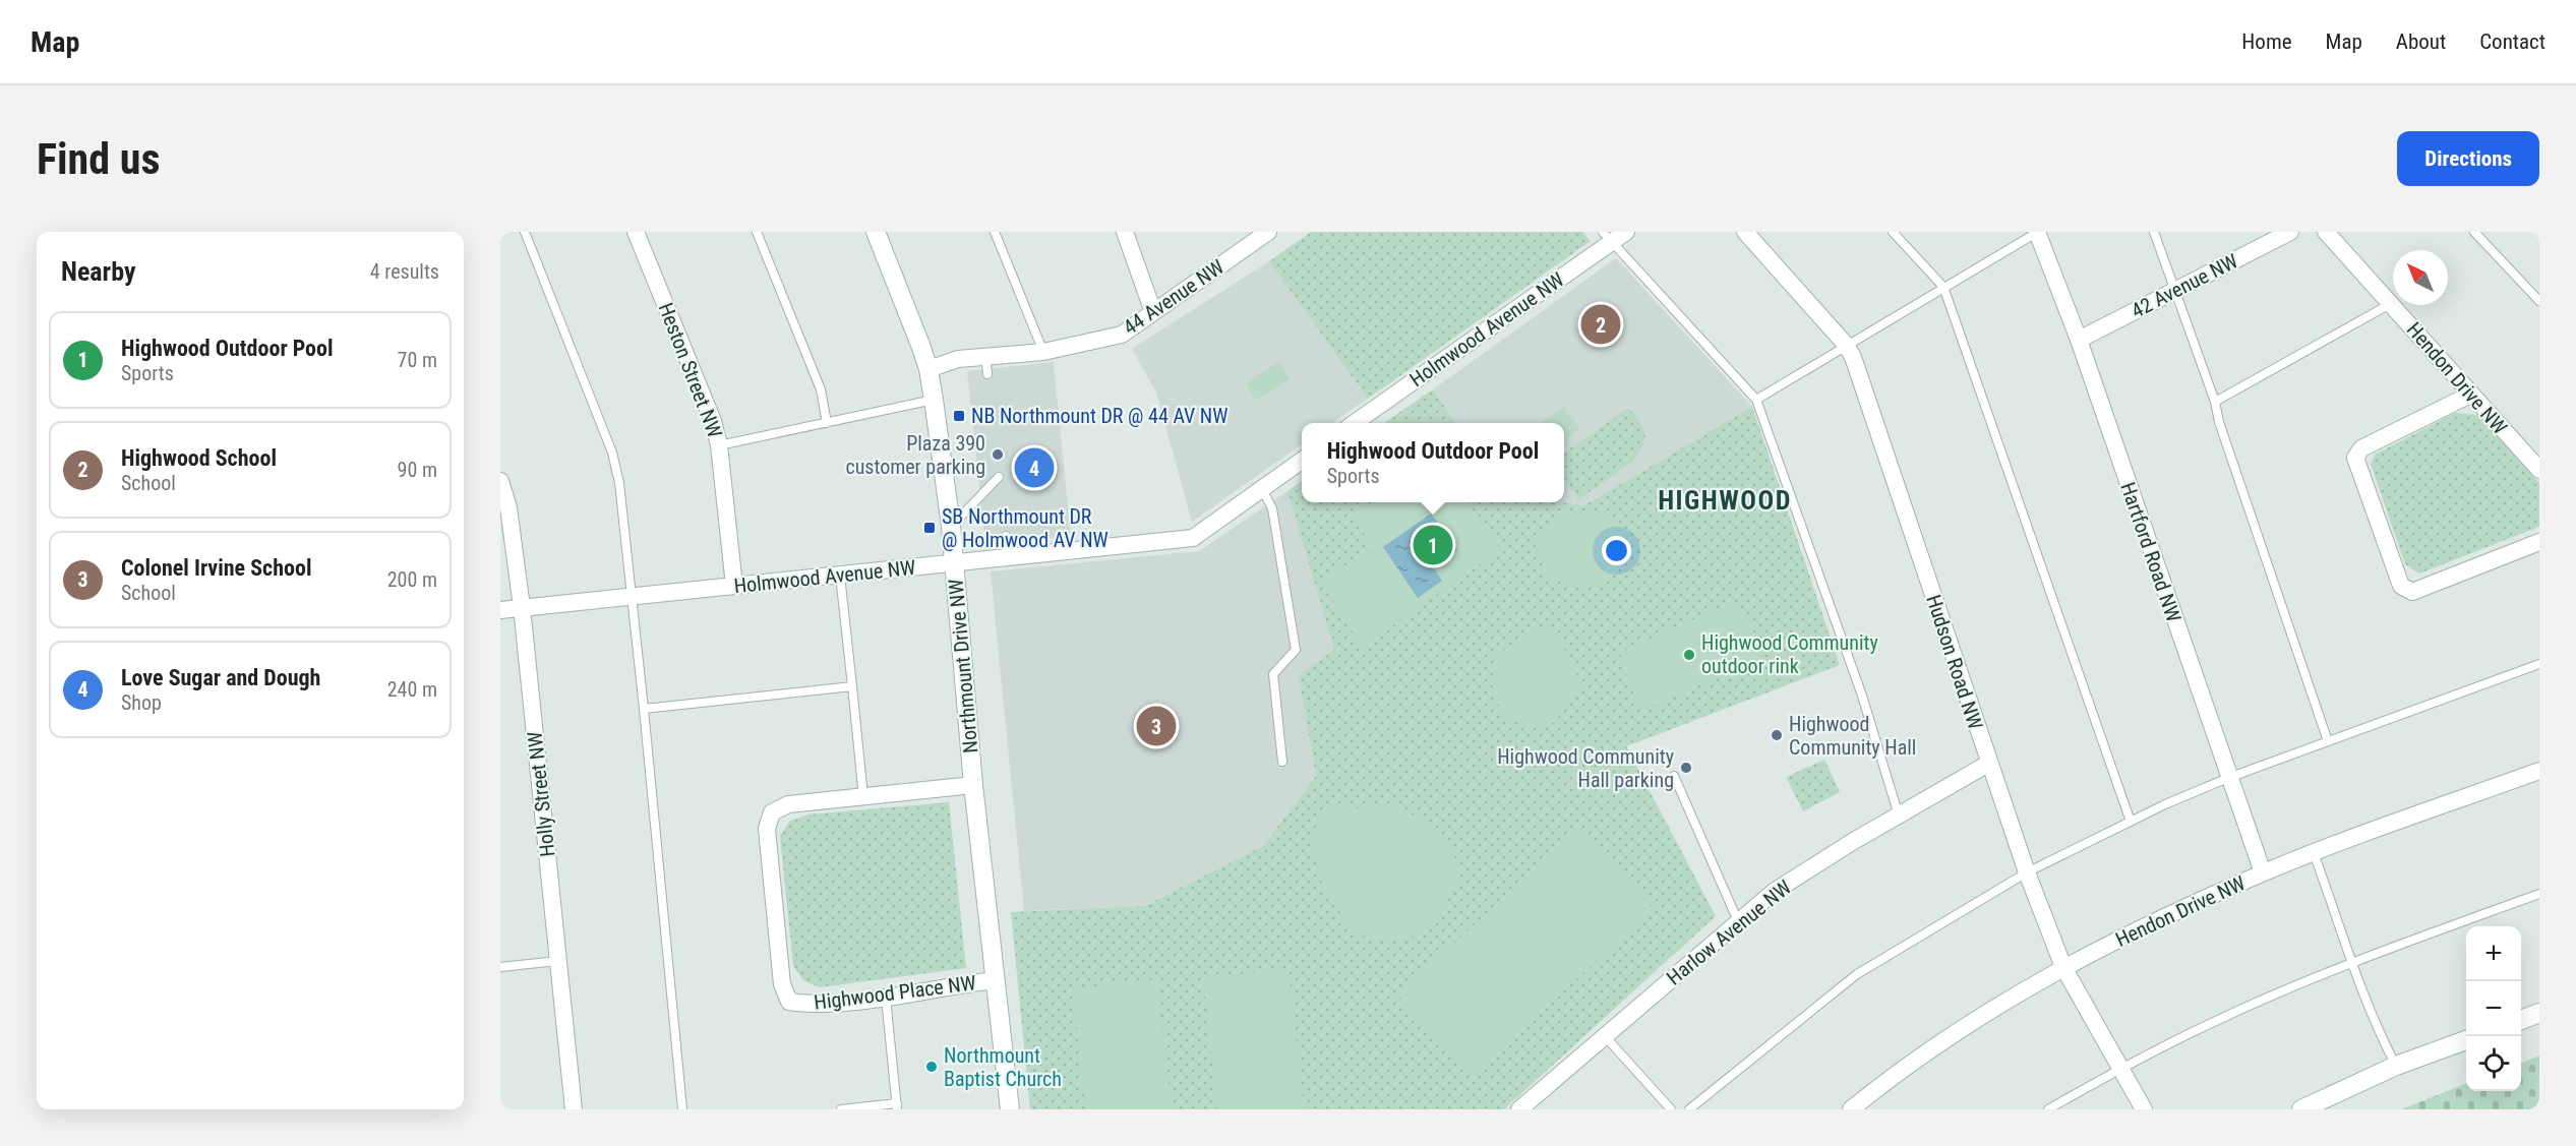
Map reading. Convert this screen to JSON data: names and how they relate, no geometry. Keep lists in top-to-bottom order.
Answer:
{
  "streets": {
    "street": [
      "42 Avenue NW",
      "44 Avenue NW",
      "Holmwood Avenue NW",
      "Heston Street NW",
      "Hendon Drive NW",
      "Hartford Road NW",
      "Hudson Road NW",
      "Northmount Drive NW",
      "Holly Street NW",
      "Harlow Avenue NW",
      "Highwood Place NW"
    ]
  },
  "crossings": [
    ["42 Avenue NW", "Hartford Road NW"],
    ["44 Avenue NW", "Northmount Drive NW"],
    ["Holmwood Avenue NW", "Heston Street NW"],
    ["Holmwood Avenue NW", "Northmount Drive NW"],
    ["Holmwood Avenue NW", "Holly Street NW"],
    ["Hendon Drive NW", "Hartford Road NW"],
    ["Hendon Drive NW", "Hudson Road NW"],
    ["Hudson Road NW", "Harlow Avenue NW"],
    ["Northmount Drive NW", "Highwood Place NW"]
  ],
  "districts": ["HIGHWOOD"],
  "places": {
    "transit": ["NB Northmount DR @ 44 AV NW", "SB Northmount DR @ Holmwood AV NW"],
    "other": [
      "Plaza 390 customer parking",
      "Highwood Community outdoor rink",
      "Highwood Community Hall",
      "Highwood Community Hall parking",
      "Northmount Baptist Church"
    ]
  },
  "north": "top left",
  "page": {
    "header": "Map",
    "nav": [
      "Home",
      "Map",
      "About",
      "Contact"
    ],
    "buttons": "Directions",
    "title": "Find us",
    "heading": ["Nearby", "4 results"],
    "pins": [
      "2",
      "4",
      "1",
      "3"
    ],
    "list": [
      {
        "mark": "1",
        "name": "Highwood Outdoor Pool",
        "note": "Sports",
        "value": "70 m"
      },
      {
        "mark": "2",
        "name": "Highwood School",
        "note": "School",
        "value": "90 m"
      },
      {
        "mark": "3",
        "name": "Colonel Irvine School",
        "note": "School",
        "value": "200 m"
      },
      {
        "mark": "4",
        "name": "Love Sugar and Dough",
        "note": "Shop",
        "value": "240 m"
      }
    ],
    "popup": ["Highwood Outdoor Pool", "Sports"],
    "map_buttons": ["+", "−"]
  }
}
